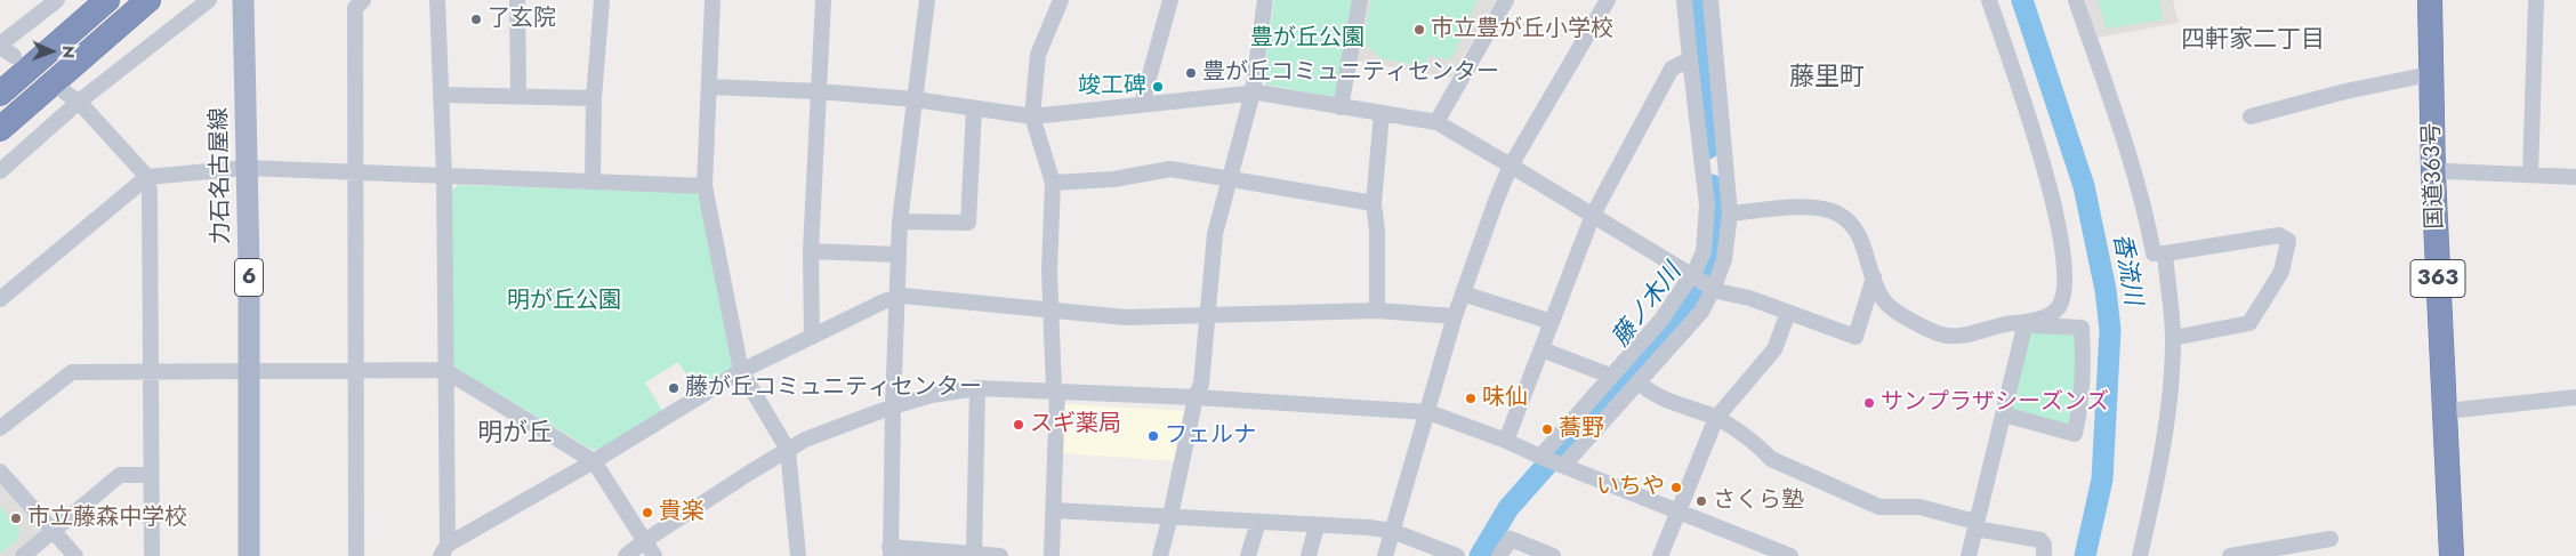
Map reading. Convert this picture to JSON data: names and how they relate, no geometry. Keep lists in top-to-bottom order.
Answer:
{
  "streets": {
    "highway": ["国道363号", "363"],
    "main road": ["力石名古屋線", "6"]
  },
  "districts": ["四軒家二丁目", "藤里町", "明が丘"],
  "water": ["香流川", "藤ノ木川"],
  "parks": ["豊が丘公園", "明が丘公園"],
  "places": [
    "了玄院",
    "市立豊が丘小学校",
    "豊が丘コミュニティセンター",
    "竣工碑",
    "藤が丘コミュニティセンター",
    "味仙",
    "サンプラザシーズンズ",
    "スギ薬局",
    "蕎野",
    "フェルナ",
    "いちや",
    "さくら塾",
    "貴楽",
    "市立藤森中学校"
  ],
  "north": "right"
}
